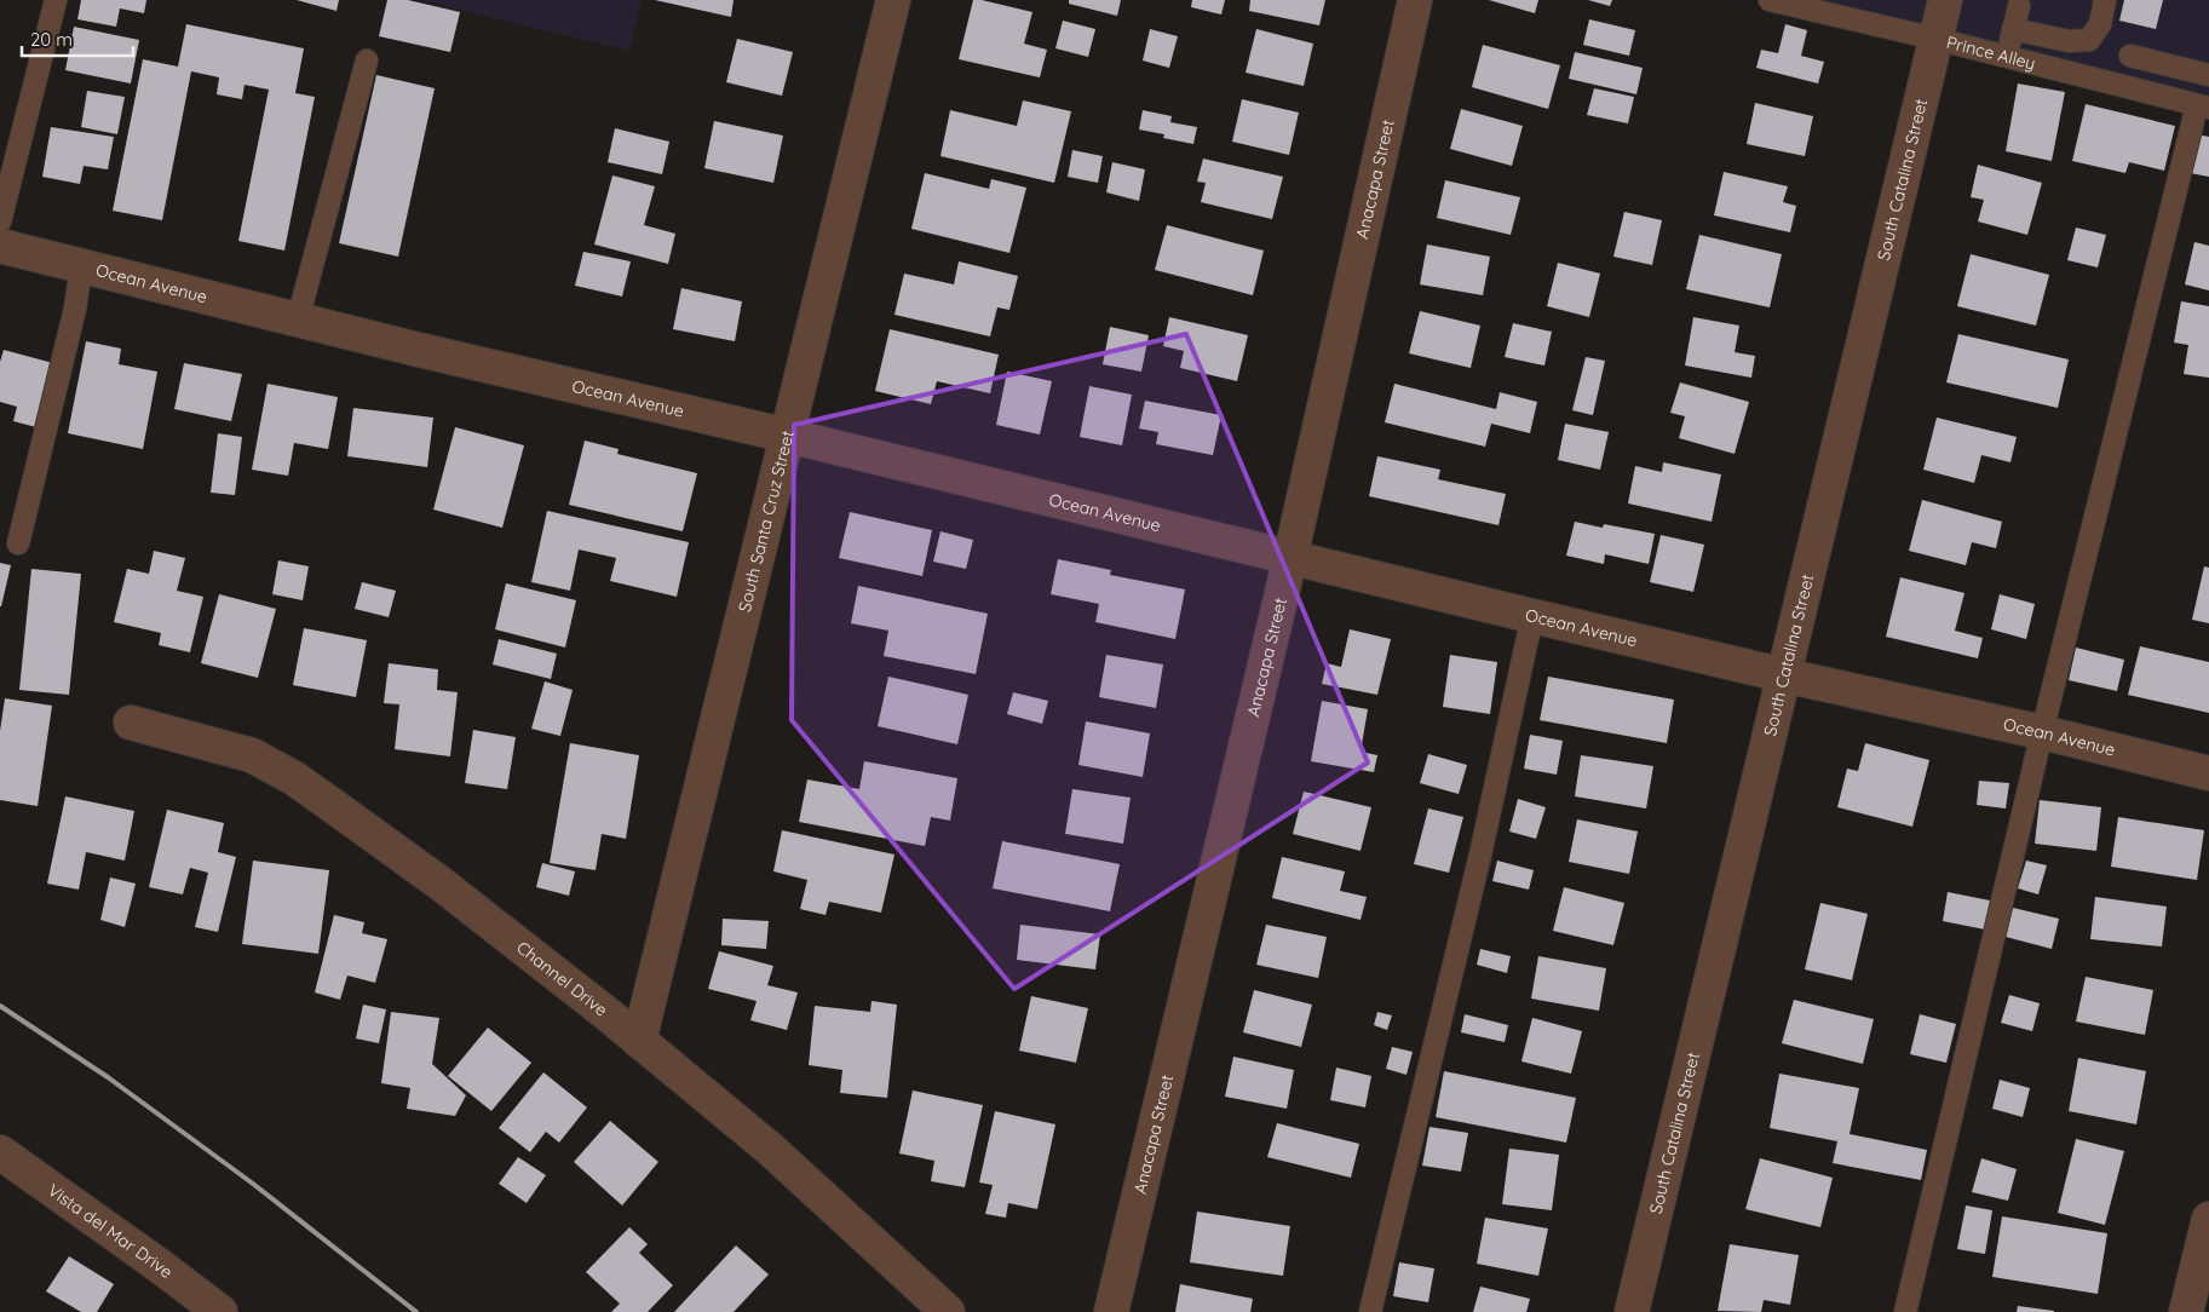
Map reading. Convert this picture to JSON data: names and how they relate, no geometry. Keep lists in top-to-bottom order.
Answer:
{
  "streets": {
    "street": [
      "Anacapa Street",
      "South Catalina Street",
      "Ocean Avenue",
      "South Santa Cruz Street",
      "Channel Drive",
      "Vista del Mar Drive"
    ],
    "lane": ["Prince Alley"]
  },
  "crossings": [
    ["Prince Alley", "South Catalina Street"],
    ["Anacapa Street", "Ocean Avenue"],
    ["South Catalina Street", "Ocean Avenue"],
    ["Ocean Avenue", "South Santa Cruz Street"],
    ["South Santa Cruz Street", "Channel Drive"]
  ],
  "scale_bar": "20 m"
}
